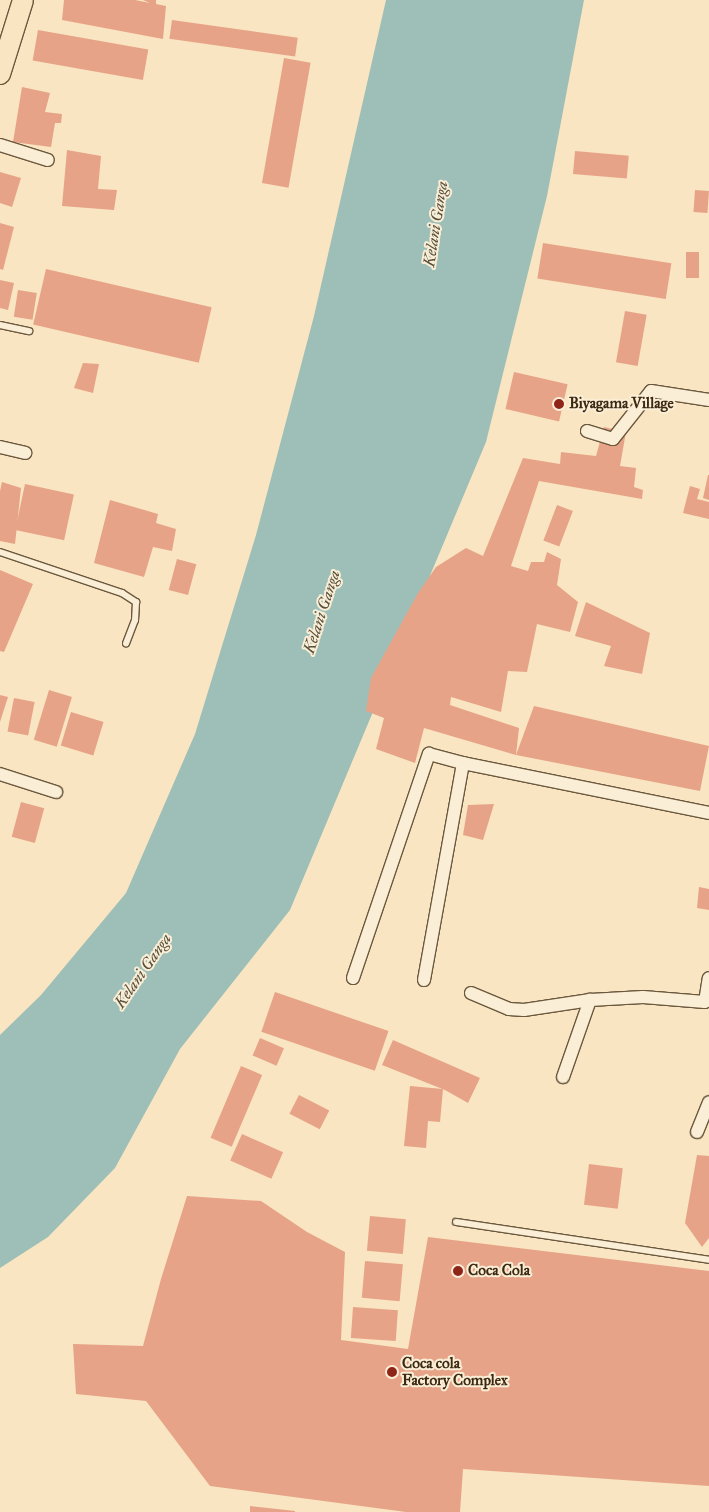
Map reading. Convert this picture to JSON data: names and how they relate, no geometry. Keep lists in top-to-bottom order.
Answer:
{
  "water": ["Kelani Ganga"],
  "places": ["Biyagama Village", "Coca Cola", "Coca cola Factory Complex"]
}
